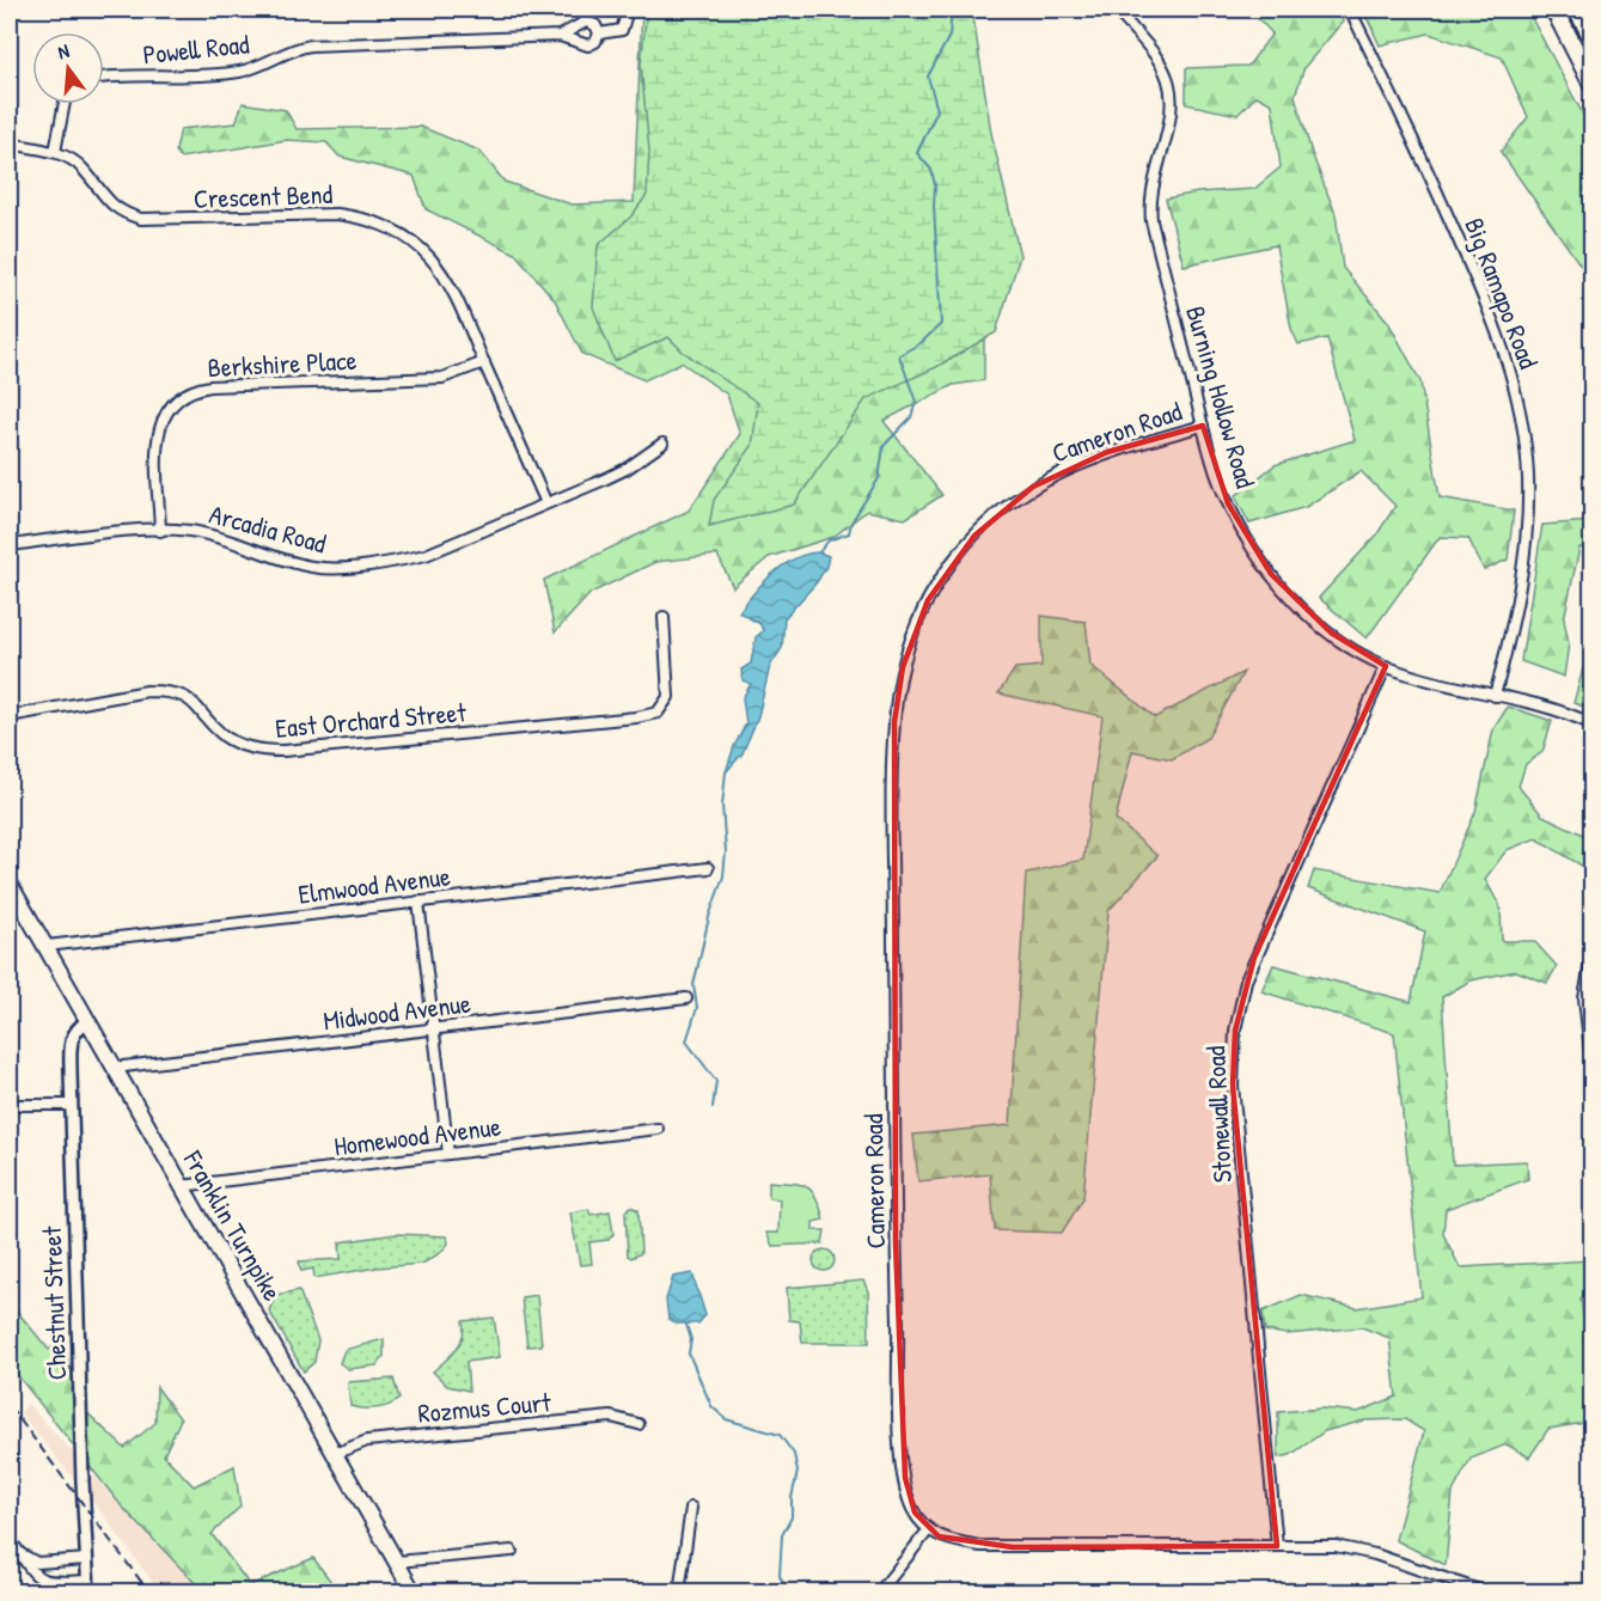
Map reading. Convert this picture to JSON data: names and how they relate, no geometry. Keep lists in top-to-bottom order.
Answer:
{
  "streets": {
    "main road": ["Franklin Turnpike"],
    "street": [
      "Powell Road",
      "Crescent Bend",
      "Big Ramapo Road",
      "Berkshire Place",
      "Burning Hollow Road",
      "Cameron Road",
      "Arcadia Road",
      "East Orchard Street",
      "Elmwood Avenue",
      "Midwood Avenue",
      "Stonewall Road",
      "Homewood Avenue",
      "Chestnut Street",
      "Rozmus Court"
    ]
  },
  "crossings": [
    ["Crescent Bend", "Berkshire Place"],
    ["Crescent Bend", "Arcadia Road"],
    ["Big Ramapo Road", "Burning Hollow Road"],
    ["Berkshire Place", "Arcadia Road"],
    ["Burning Hollow Road", "Cameron Road"],
    ["Burning Hollow Road", "Stonewall Road"],
    ["Elmwood Avenue", "Franklin Turnpike"],
    ["Midwood Avenue", "Franklin Turnpike"],
    ["Homewood Avenue", "Franklin Turnpike"],
    ["Franklin Turnpike", "Chestnut Street"],
    ["Franklin Turnpike", "Rozmus Court"]
  ],
  "north": "top"
}
